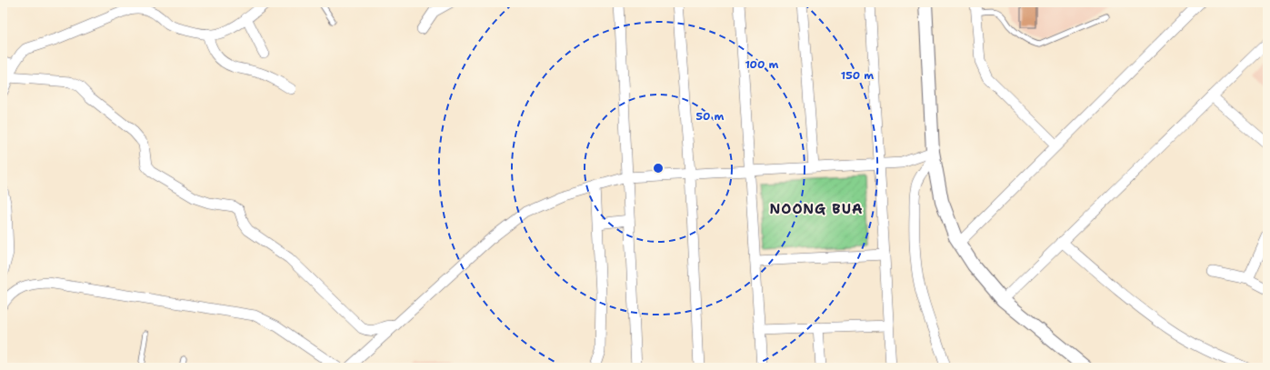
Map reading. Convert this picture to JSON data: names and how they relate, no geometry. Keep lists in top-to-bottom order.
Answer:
{
  "districts": ["NOONG BUA"],
  "rings": ["100 m", "150 m", "50 m"]
}
